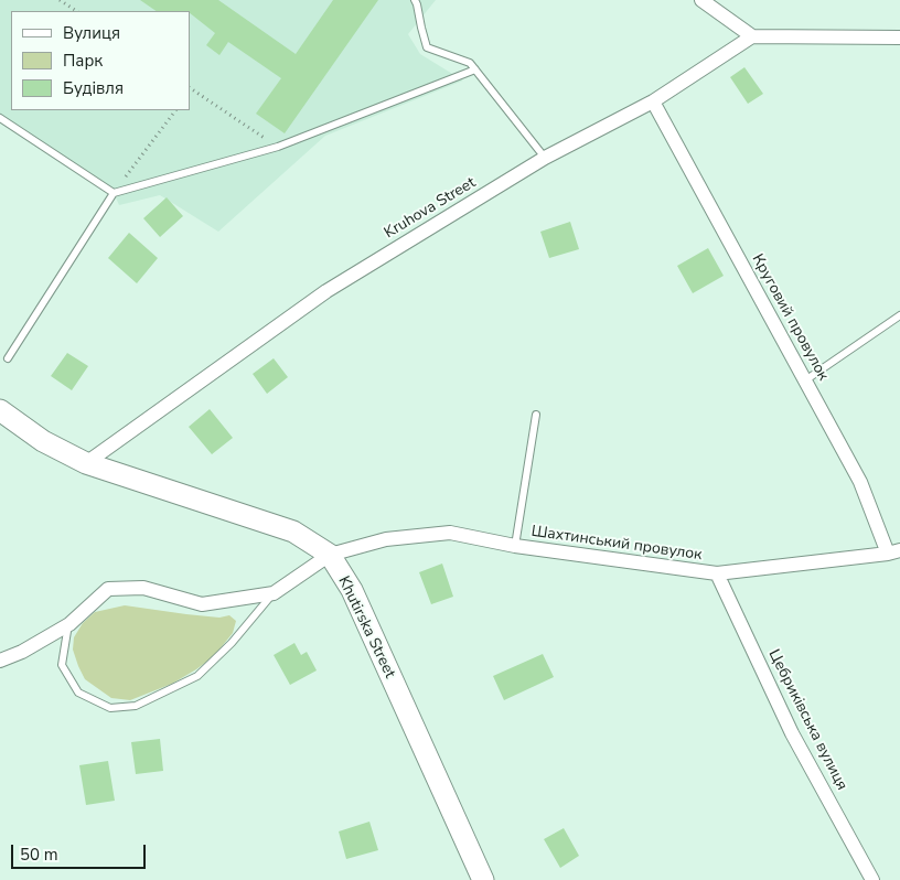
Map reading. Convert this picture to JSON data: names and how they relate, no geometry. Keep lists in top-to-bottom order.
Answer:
{
  "streets": {
    "main road": ["Khutirska Street"],
    "street": [
      "Kruhova Street",
      "Круговий провулок",
      "Шахтинський провулок",
      "Цебриківська вулиця"
    ]
  },
  "crossings": [
    ["Kruhova Street", "Круговий провулок"],
    ["Kruhova Street", "Khutirska Street"],
    ["Круговий провулок", "Шахтинський провулок"],
    ["Шахтинський провулок", "Khutirska Street"],
    ["Шахтинський провулок", "Цебриківська вулиця"]
  ],
  "legend": ["Вулиця", "Парк", "Будівля"],
  "scale_bar": "50 m"
}
